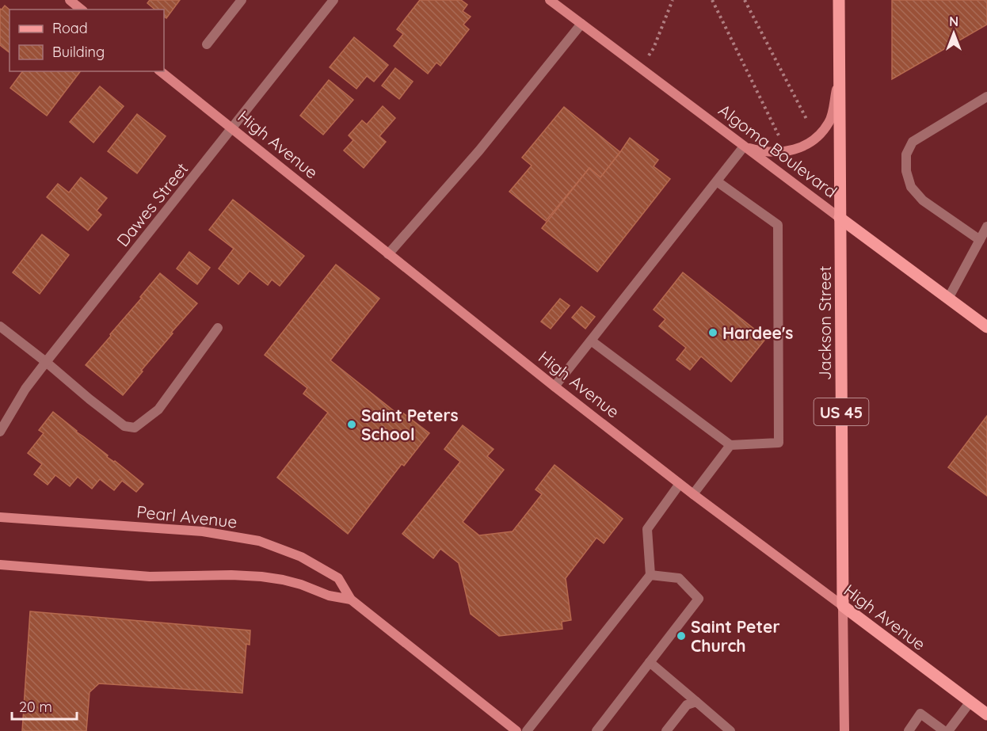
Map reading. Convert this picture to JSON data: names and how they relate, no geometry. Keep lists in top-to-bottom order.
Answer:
{
  "streets": {
    "main road": [
      "High Avenue",
      "Algoma Boulevard",
      "Jackson Street",
      "US 45",
      "Pearl Avenue"
    ],
    "street": ["Dawes Street"]
  },
  "crossings": [
    ["High Avenue", "Dawes Street"],
    ["High Avenue", "Jackson Street"],
    ["Algoma Boulevard", "Jackson Street"]
  ],
  "places": ["Hardee's", "Saint Peters School", "Saint Peter Church"],
  "legend": ["Road", "Building"],
  "scale_bar": "20 m",
  "north": "top"
}
